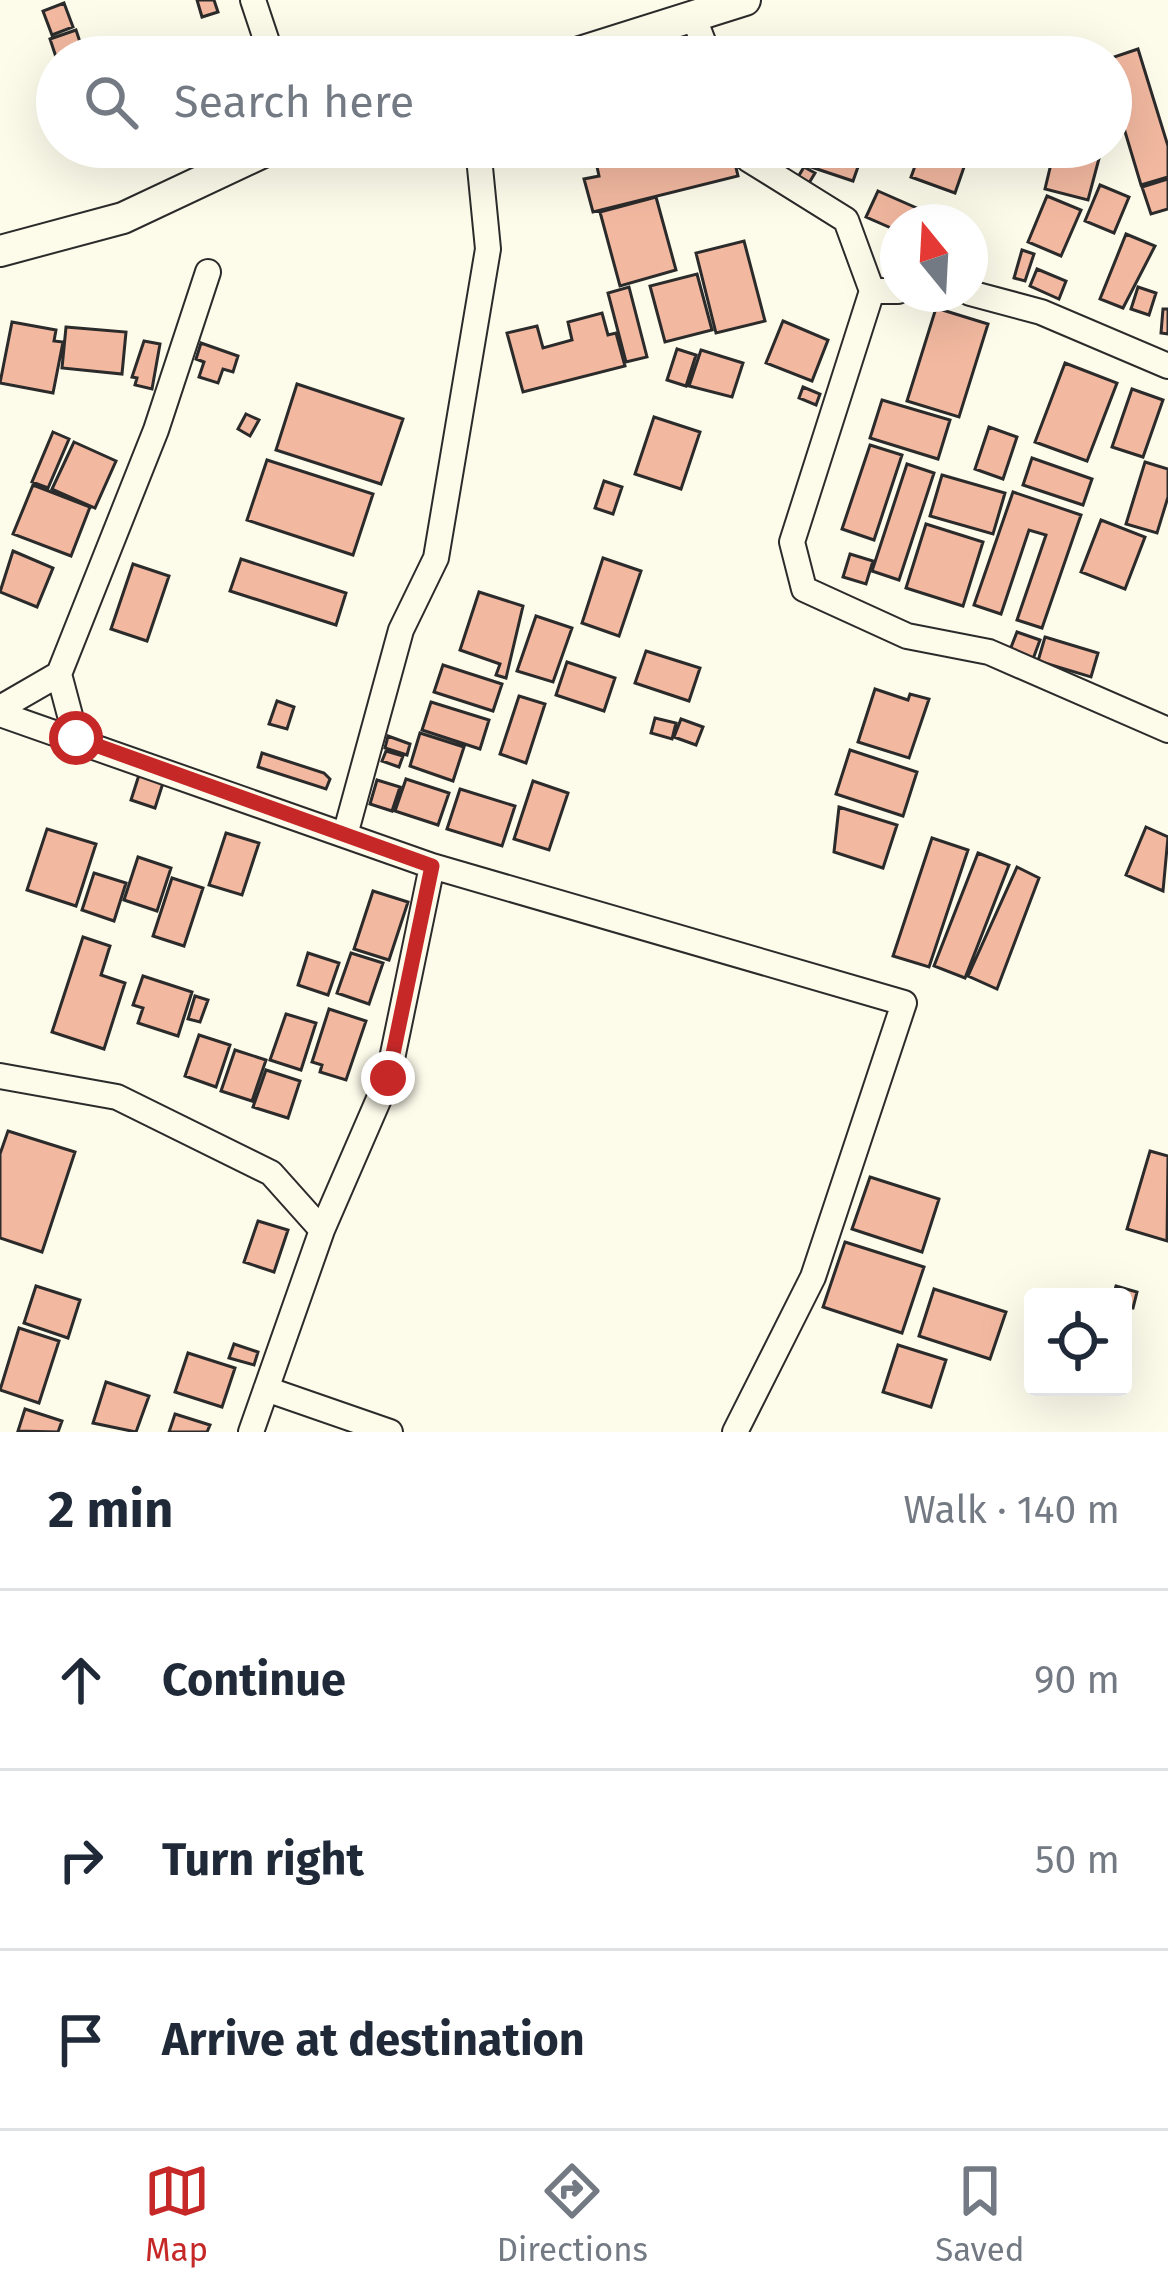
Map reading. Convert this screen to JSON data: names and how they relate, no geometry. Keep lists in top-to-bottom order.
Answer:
{
  "north": "top",
  "page": {
    "search": "Search here",
    "heading": ["2 min", "Walk · 140 m"],
    "list": [
      ["Continue", "90 m"],
      ["Turn right", "50 m"],
      "Arrive at destination"
    ],
    "nav": ["Map", "Directions", "Saved"]
  }
}
